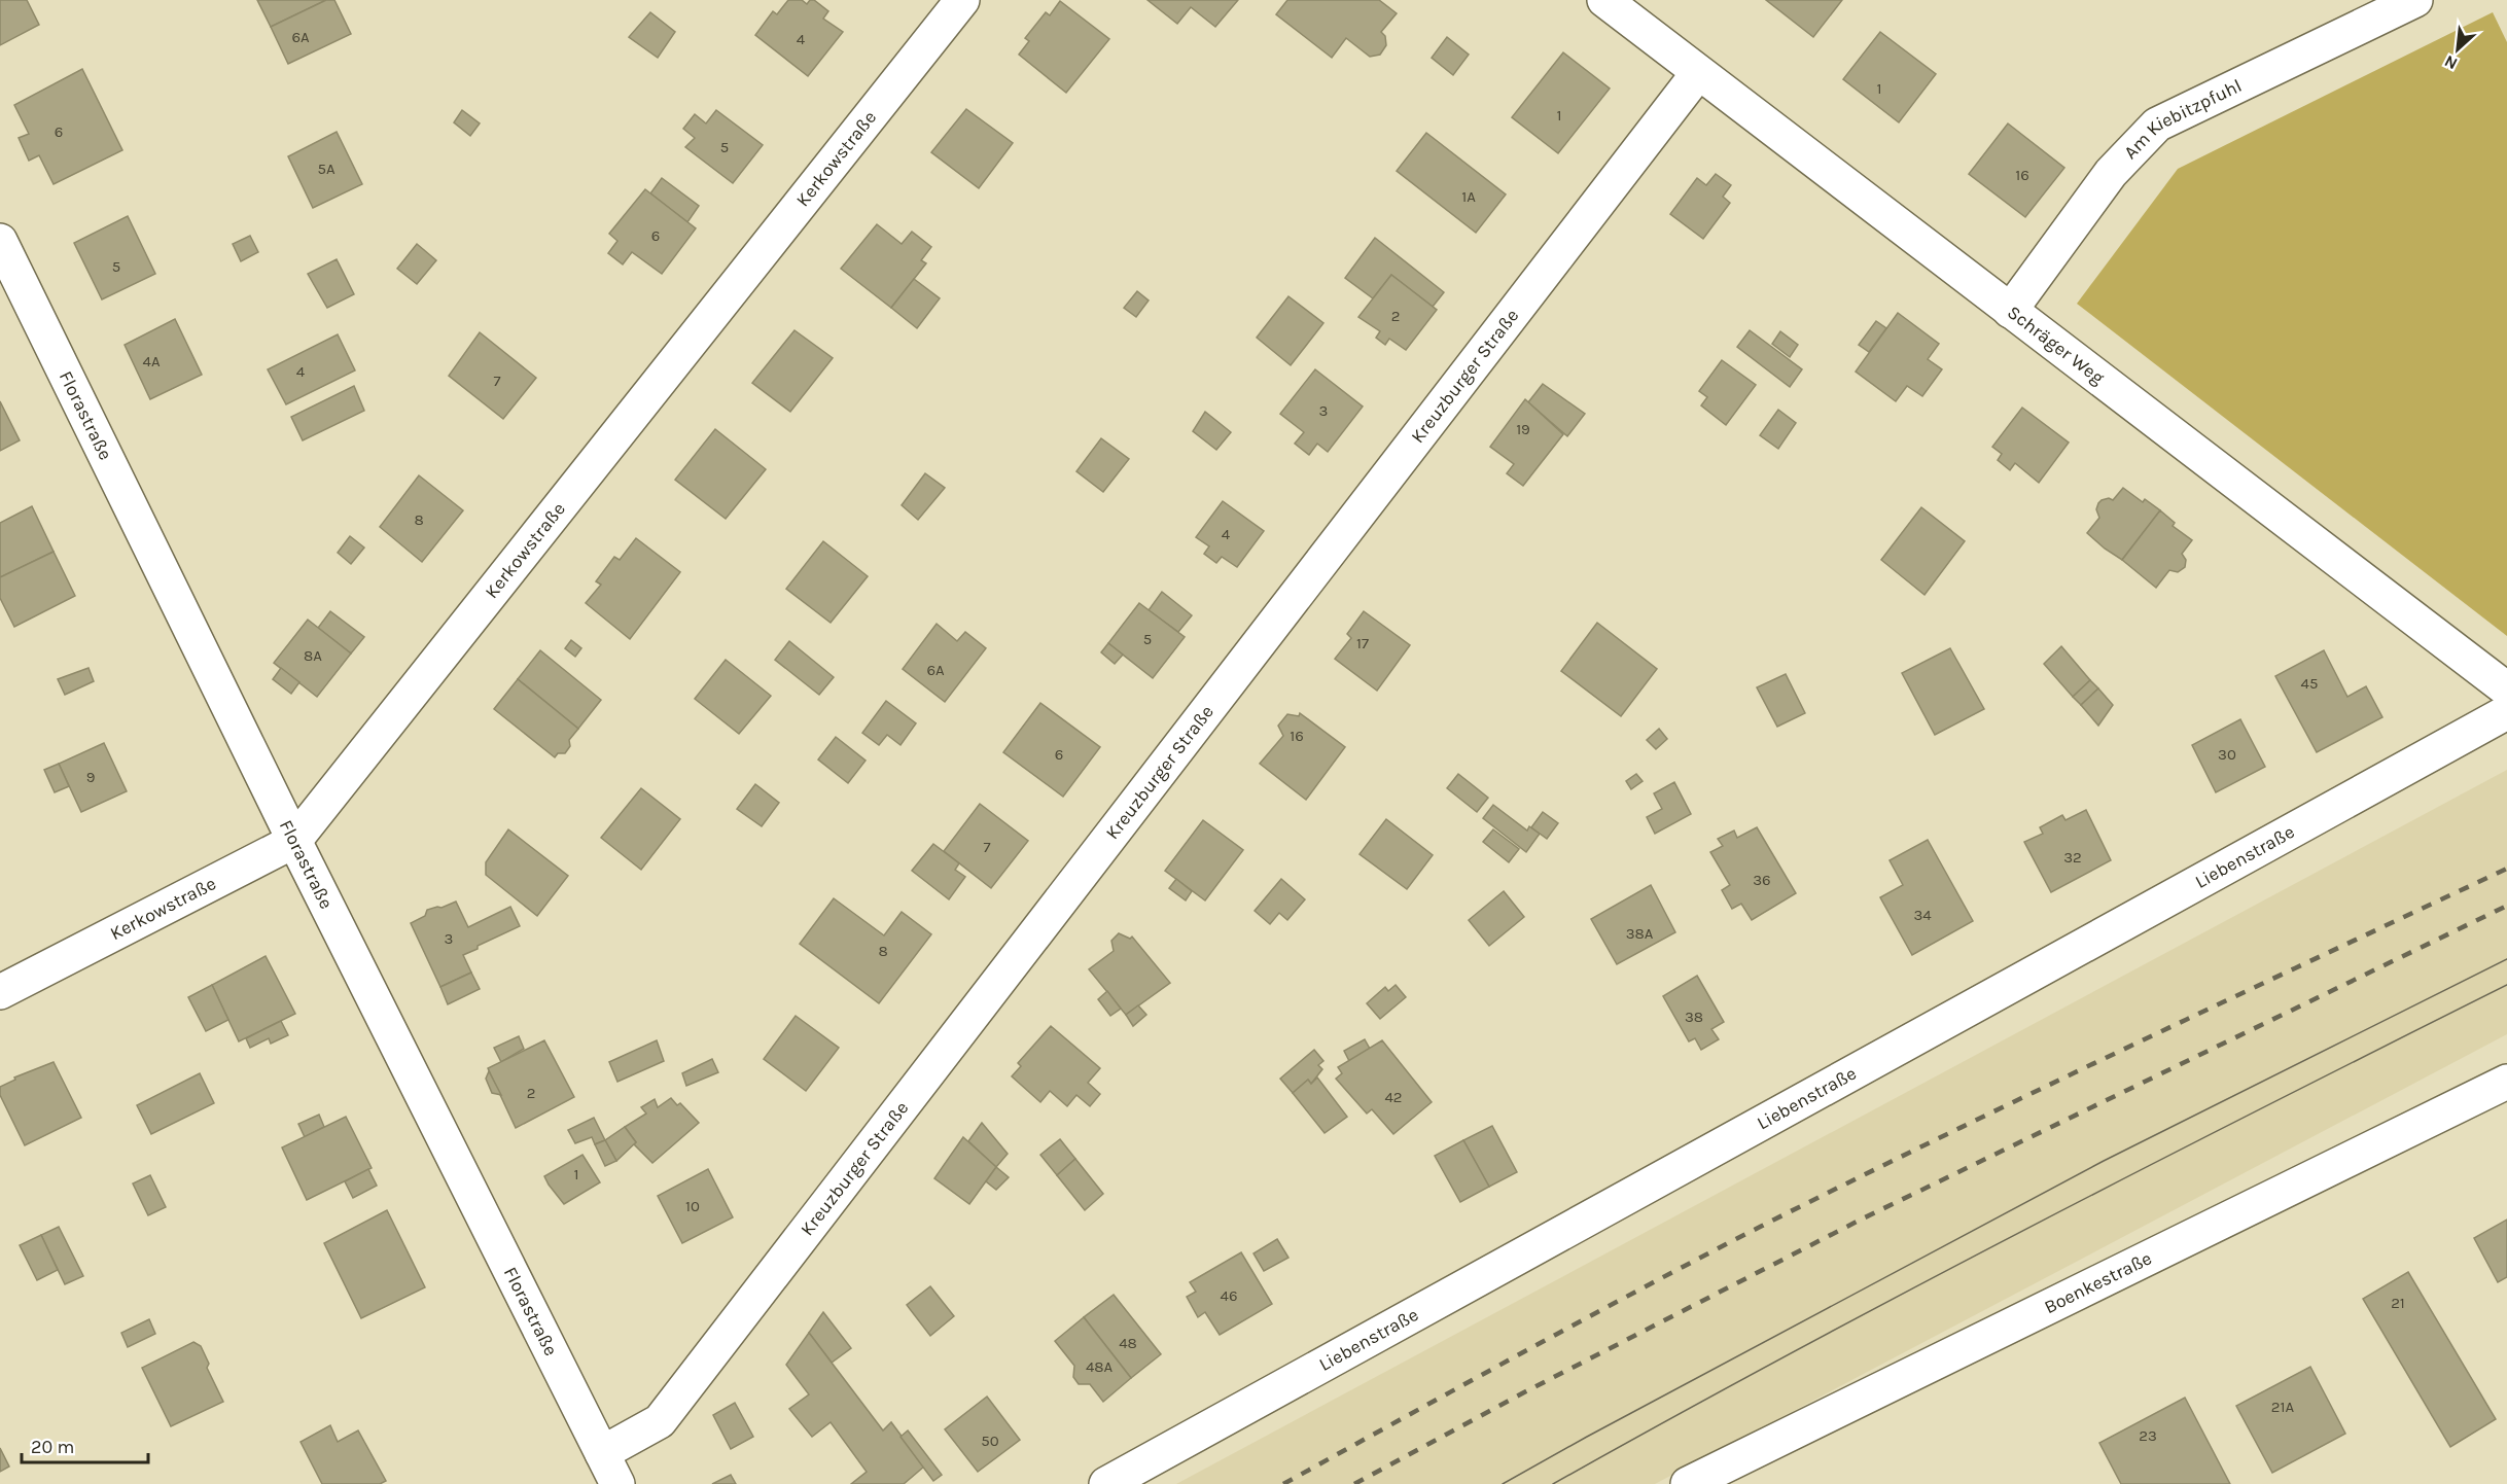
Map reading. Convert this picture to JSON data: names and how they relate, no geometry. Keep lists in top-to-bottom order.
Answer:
{
  "streets": {
    "street": [
      "Am Kiebitzpfuhl",
      "Kerkowstraße",
      "Schräger Weg",
      "Kreuzburger Straße",
      "Florastraße",
      "Liebenstraße",
      "Boenkestraße"
    ]
  },
  "crossings": [
    ["Am Kiebitzpfuhl", "Schräger Weg"],
    ["Kerkowstraße", "Florastraße"],
    ["Schräger Weg", "Kreuzburger Straße"],
    ["Kreuzburger Straße", "Florastraße"]
  ],
  "house_numbers": [
    "6A",
    "4",
    "1",
    "1",
    "6",
    "5",
    "5A",
    "16",
    "1A",
    "6",
    "5",
    "2",
    "4A",
    "4",
    "7",
    "3",
    "19",
    "8",
    "4",
    "5",
    "17",
    "8A",
    "6A",
    "45",
    "16",
    "6",
    "30",
    "9",
    "7",
    "32",
    "36",
    "34",
    "38A",
    "3",
    "8",
    "38",
    "2",
    "42",
    "1",
    "10",
    "46",
    "21",
    "48",
    "48A",
    "21A",
    "23",
    "50"
  ],
  "scale_bar": "20 m",
  "north": "bottom left"
}
